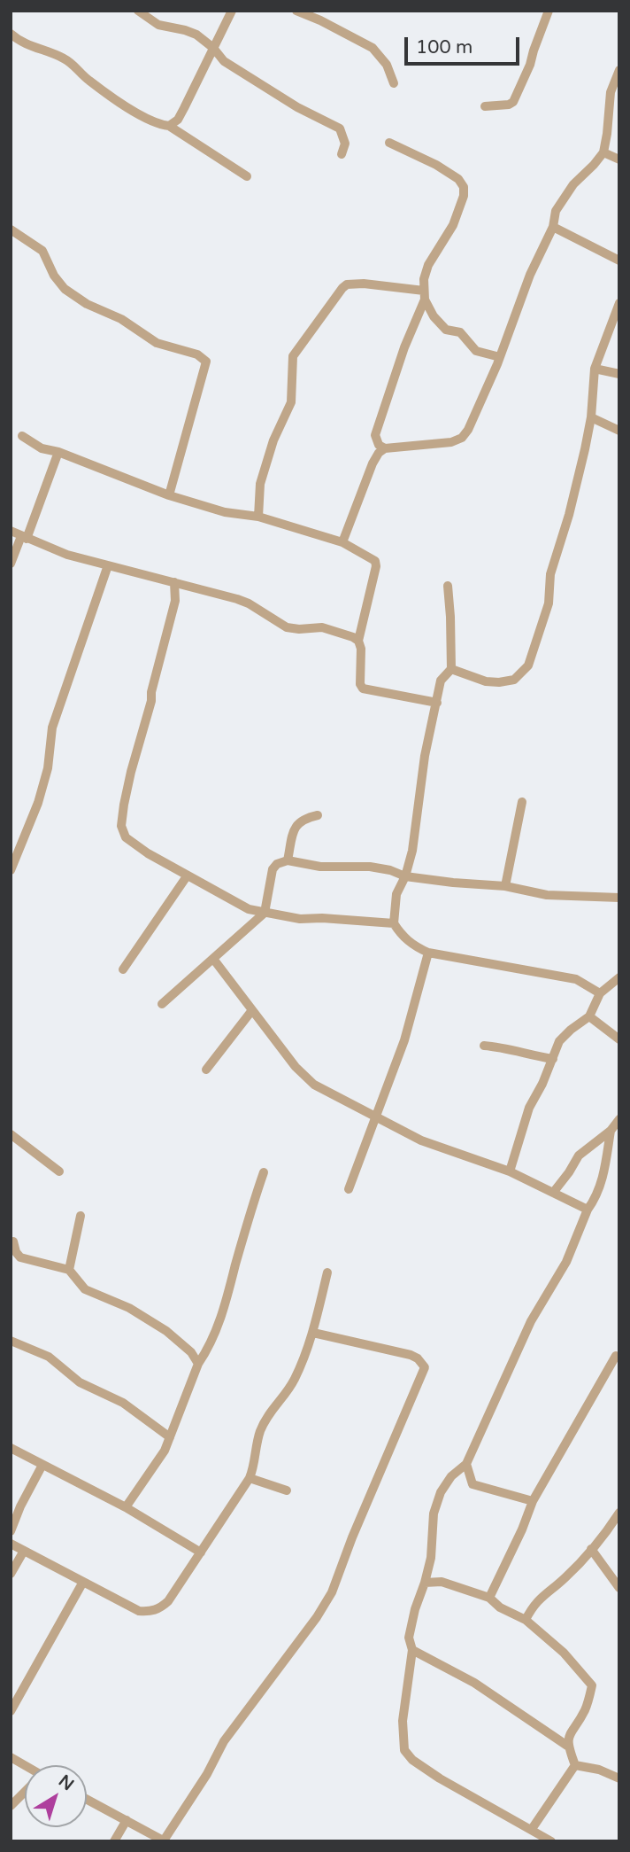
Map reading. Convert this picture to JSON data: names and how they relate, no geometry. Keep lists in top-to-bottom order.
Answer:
{
  "scale_bar": "100 m",
  "north": "top right"
}
